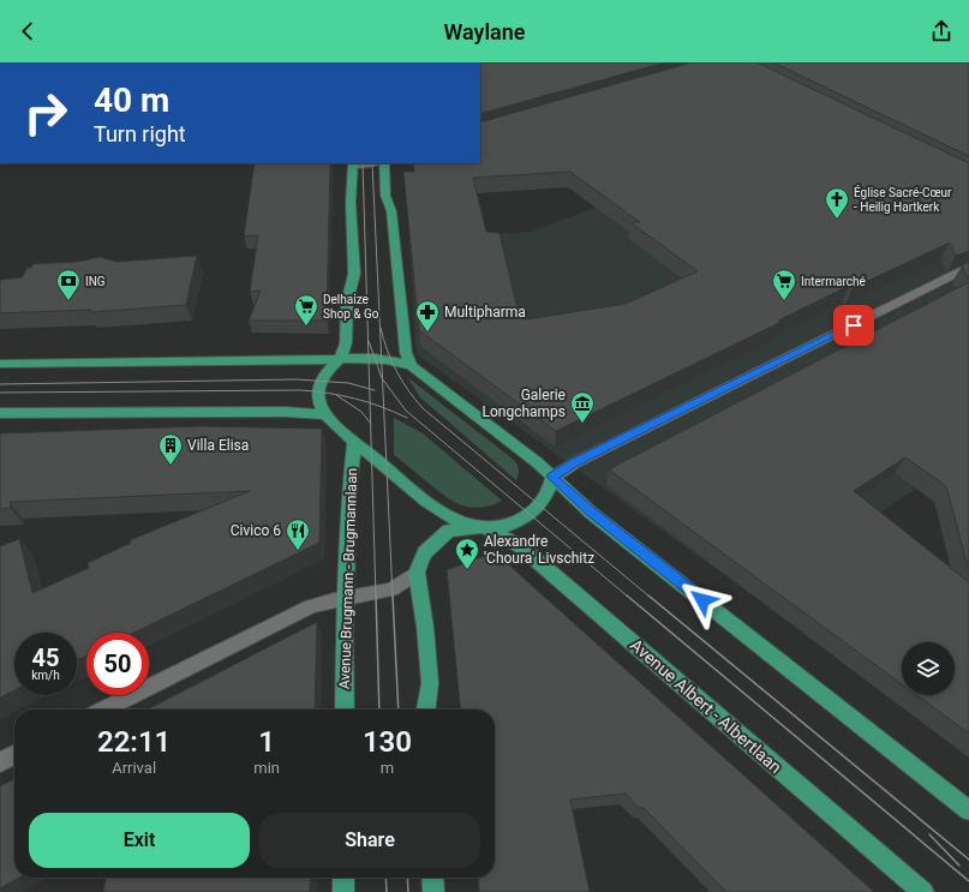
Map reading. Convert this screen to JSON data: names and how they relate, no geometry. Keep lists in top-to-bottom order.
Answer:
{
  "streets": {
    "main road": ["Avenue Brugmann - Brugmannlaan", "Avenue Albert - Albertlaan"]
  },
  "places": {
    "church": ["Église Sacré-Cœur - Heilig Hartkerk"],
    "bank": ["ING"],
    "supermarket": ["Intermarché", "Delhaize Shop & Go"],
    "pharmacy": ["Multipharma"],
    "museum": ["Galerie Longchamps"],
    "building": ["Villa Elisa"],
    "restaurant": ["Civico 6"],
    "place": ["Alexandre 'Choura' Livschitz"]
  },
  "page": {
    "header": "Waylane",
    "turn": ["40 m", "Turn right"],
    "speed": "45 km/h",
    "limit": "50",
    "eta": [
      "22:11",
      "Arrival",
      "1",
      "min",
      "130",
      "m"
    ],
    "buttons": ["Exit", "Share"]
  }
}
